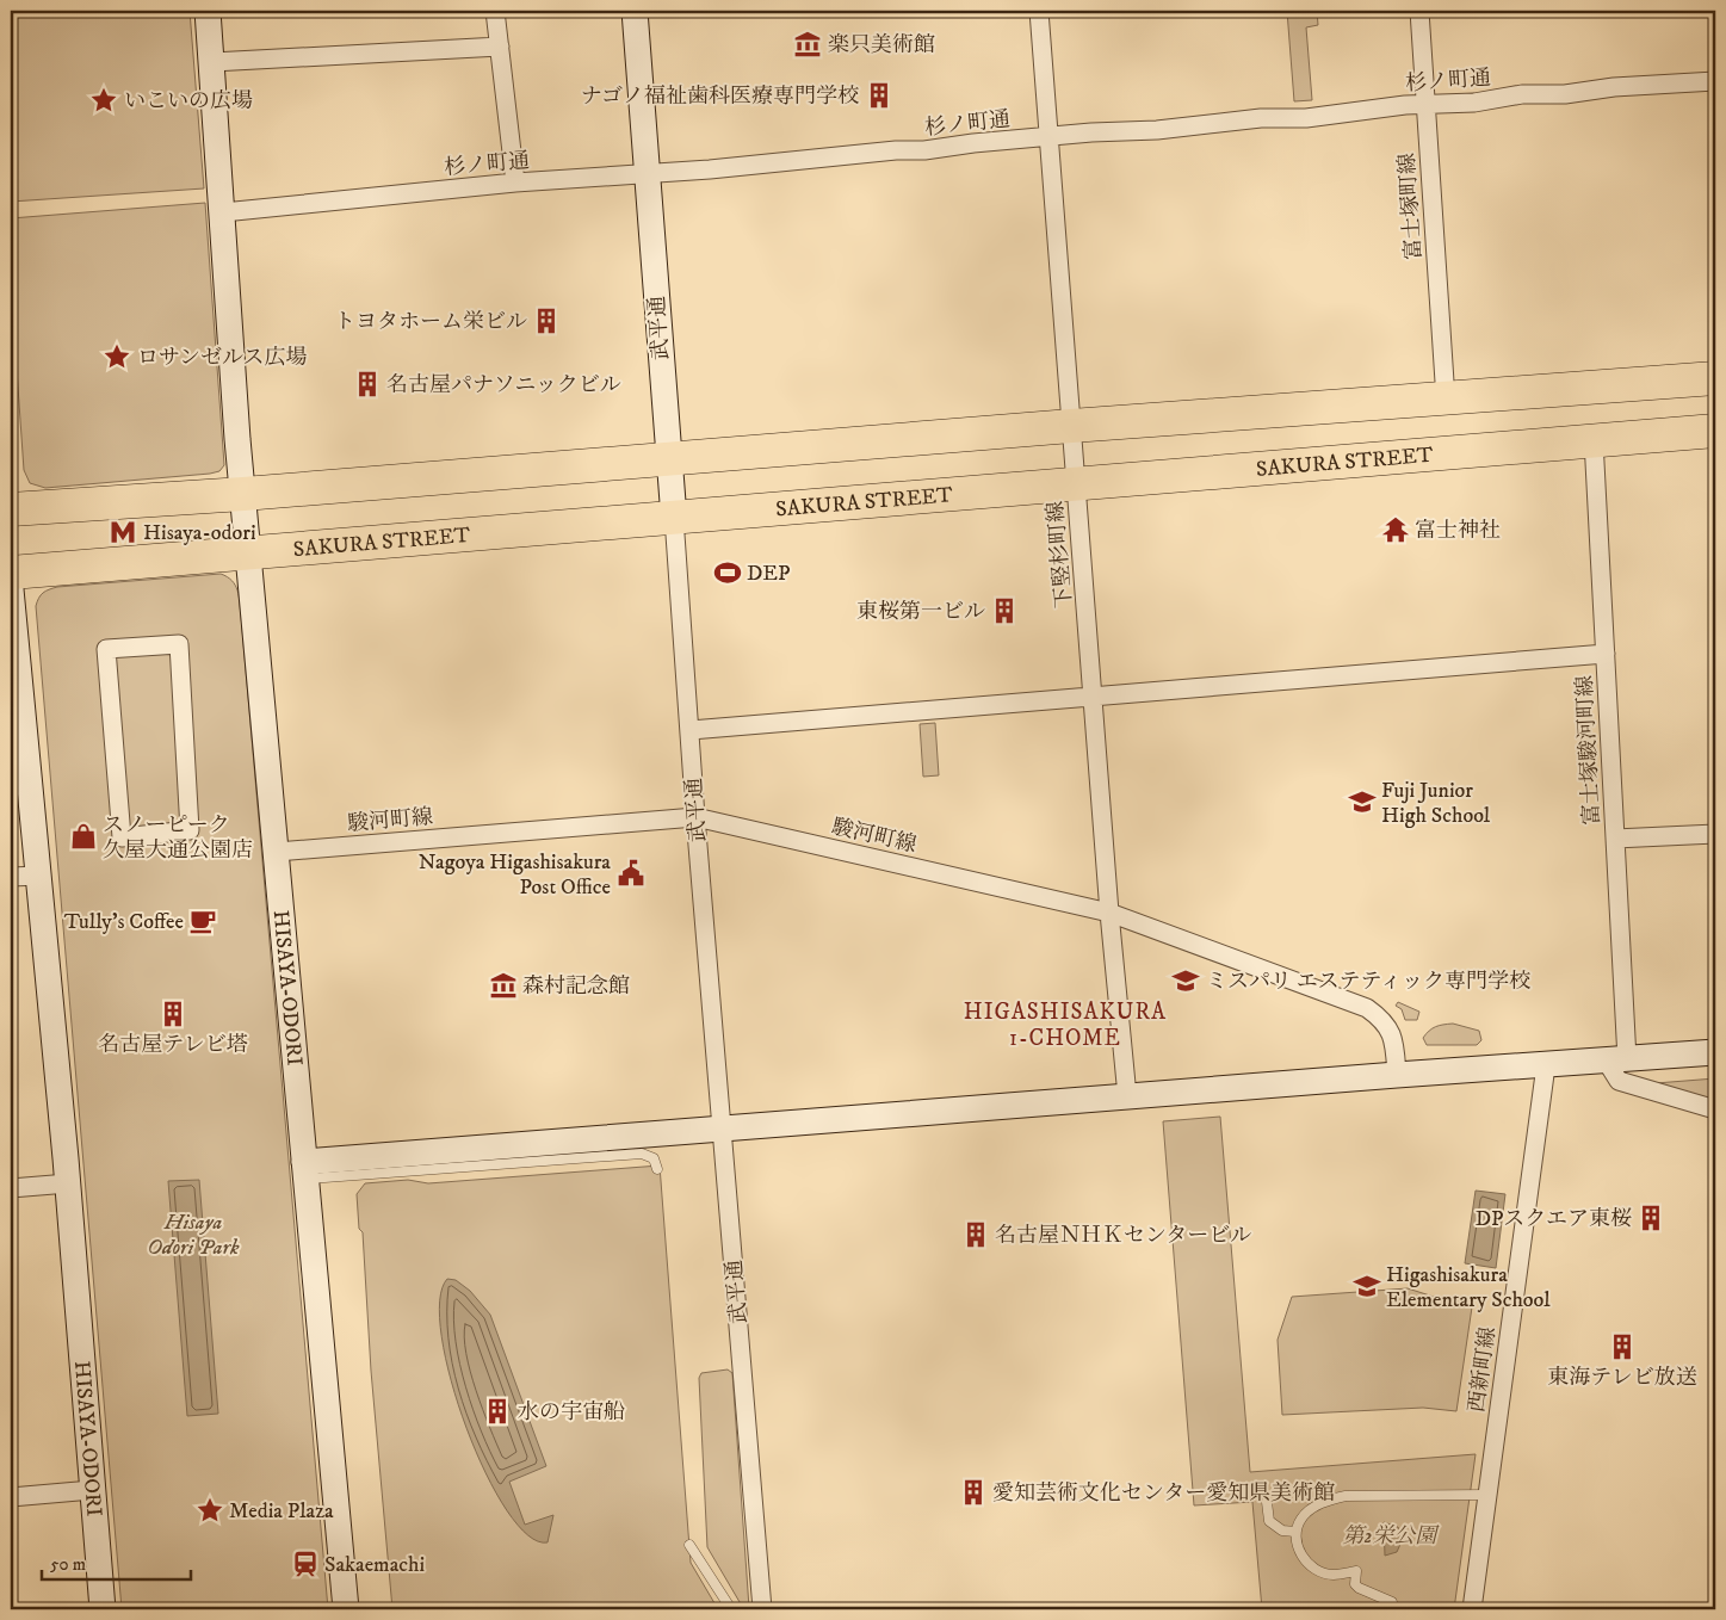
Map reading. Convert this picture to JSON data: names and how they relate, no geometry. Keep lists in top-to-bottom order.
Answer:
{
  "streets": {
    "highway": ["SAKURA STREET"],
    "street": [
      "杉ノ町通",
      "富士塚町線",
      "武平通",
      "下竪杉町線",
      "富士塚駿河町線",
      "駿河町線",
      "HISAYA-ODORI",
      "西新町線"
    ]
  },
  "crossings": [
    ["杉ノ町通", "富士塚町線"],
    ["杉ノ町通", "武平通"],
    ["杉ノ町通", "下竪杉町線"],
    ["杉ノ町通", "HISAYA-ODORI"],
    ["武平通", "SAKURA STREET"],
    ["武平通", "駿河町線"],
    ["SAKURA STREET", "下竪杉町線"],
    ["SAKURA STREET", "富士塚駿河町線"],
    ["SAKURA STREET", "HISAYA-ODORI"],
    ["下竪杉町線", "駿河町線"],
    ["駿河町線", "HISAYA-ODORI"]
  ],
  "districts": ["HIGASHISAKURA 1-CHOME"],
  "parks": ["Hisaya Odori Park", "第2栄公園"],
  "places": {
    "museum": ["楽只美術館", "森村記念館"],
    "building": [
      "ナゴノ福祉歯科医療専門学校",
      "トヨタホーム栄ビル",
      "名古屋パナソニックビル",
      "東桜第一ビル",
      "名古屋テレビ塔",
      "DPスクエア東桜",
      "名古屋ＮＨＫセンタービル",
      "東海テレビ放送",
      "水の宇宙船",
      "愛知芸術文化センター愛知県美術館"
    ],
    "place": ["いこいの広場", "ロサンゼルス広場", "Media Plaza"],
    "temple": ["富士神社"],
    "metro station": ["Hisaya-odori"],
    "sports": ["DEP"],
    "school or university": ["Fuji Junior High School", "ミスパリ エステティック専門学校", "Higashisakura Elementary School"],
    "shop": ["スノーピーク 久屋大通公園店"],
    "public building": ["Nagoya Higashisakura Post Office"],
    "cafe": ["Tully's Coffee"],
    "station": ["Sakaemachi"]
  },
  "scale_bar": "50 m"
}
